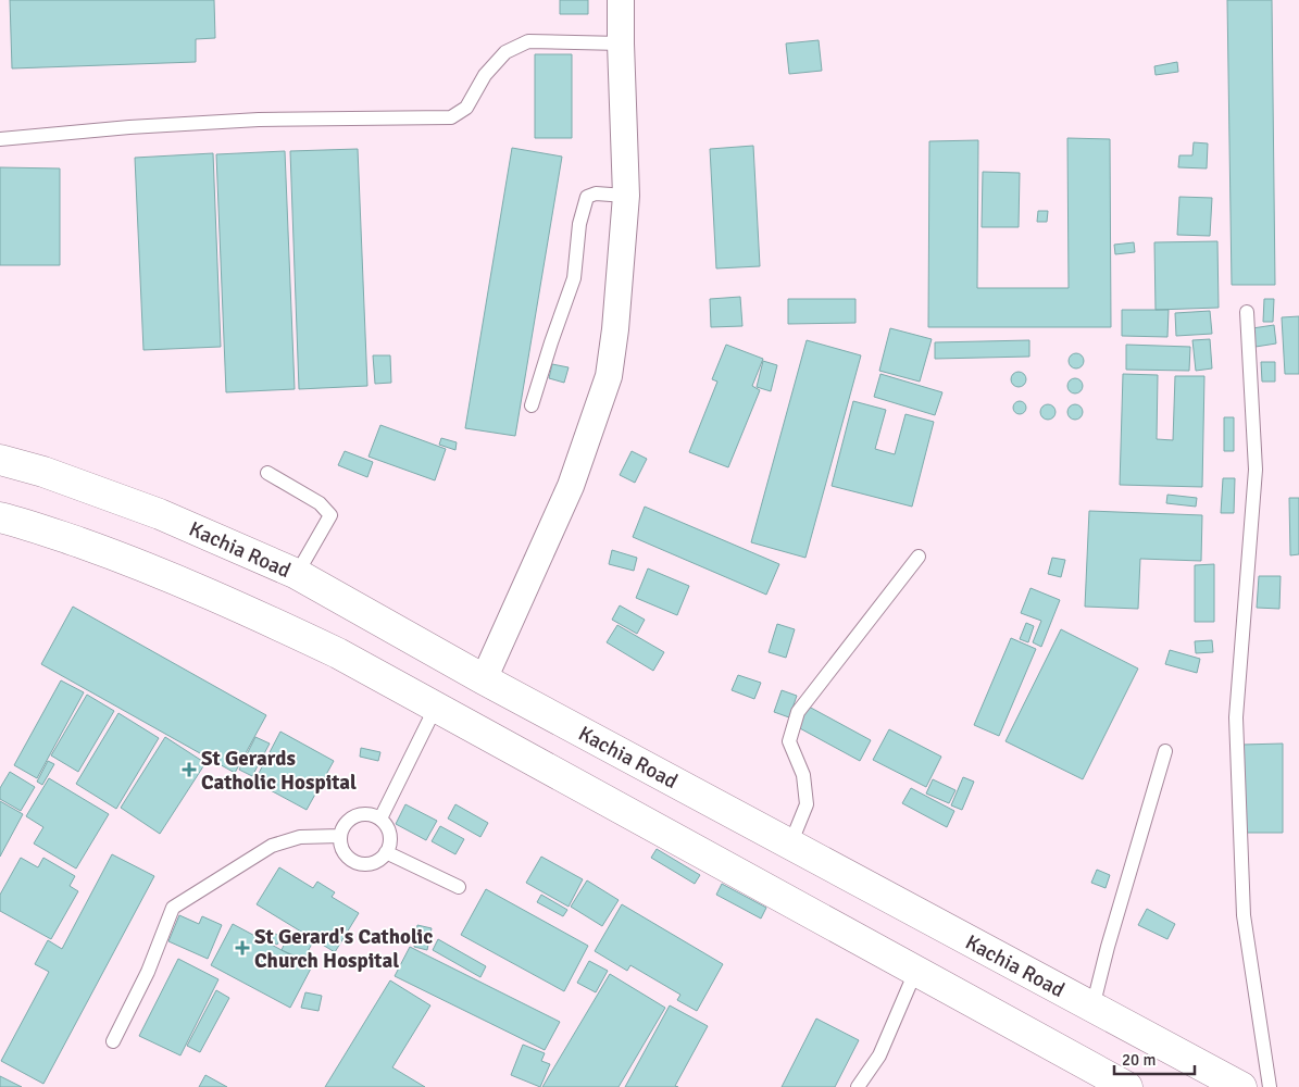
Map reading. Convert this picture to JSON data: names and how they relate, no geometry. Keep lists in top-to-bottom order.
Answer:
{
  "streets": {
    "main road": ["Kachia Road"]
  },
  "places": {
    "health": ["St Gerards Catholic Hospital", "St Gerard's Catholic Church Hospital"]
  },
  "scale_bar": "20 m"
}
